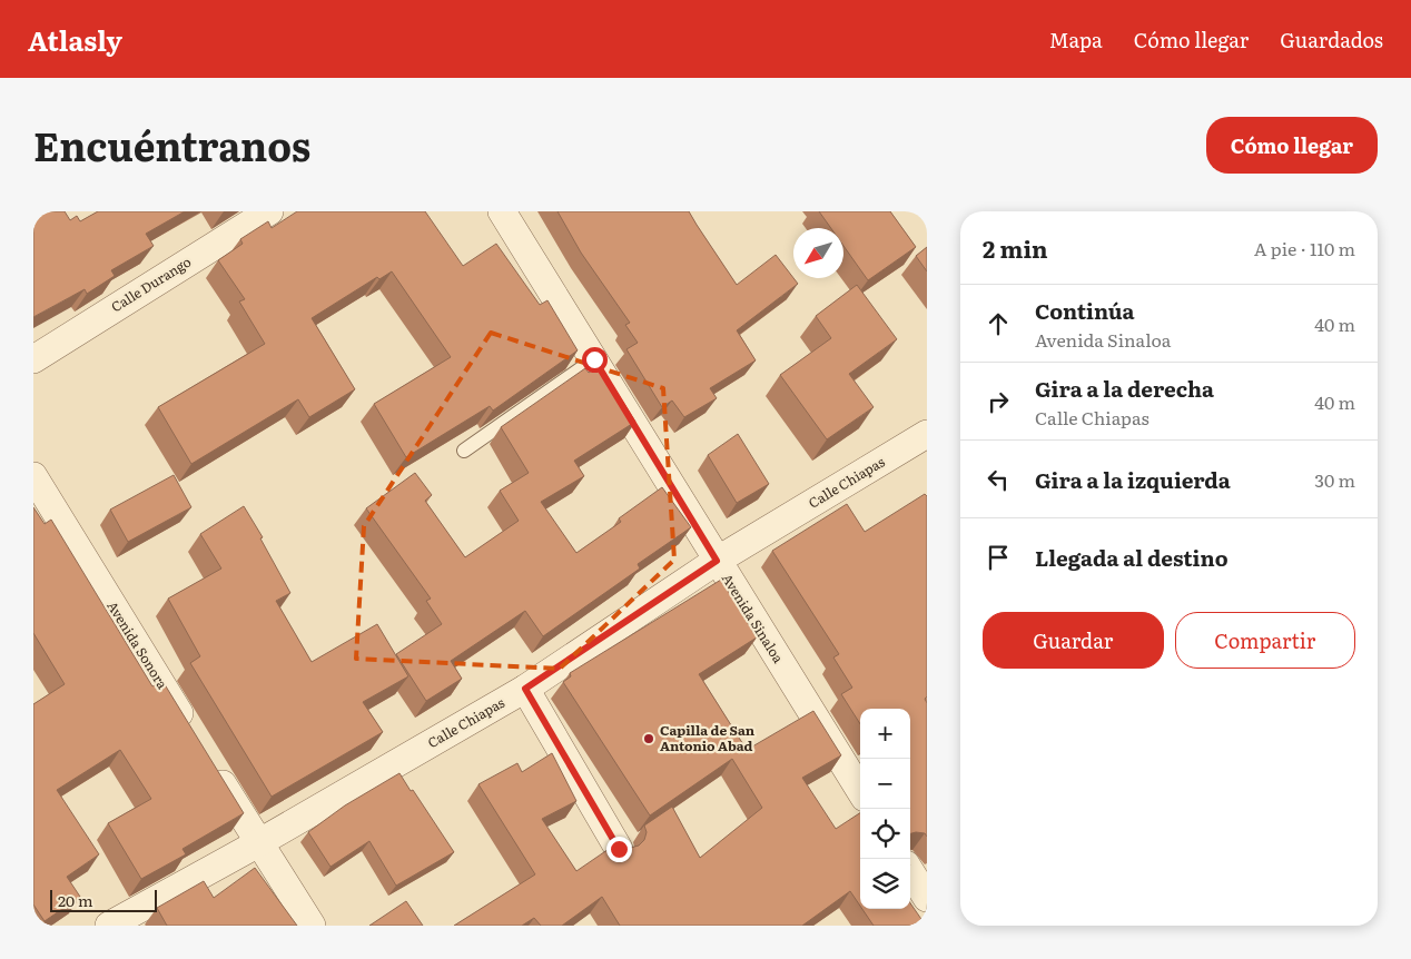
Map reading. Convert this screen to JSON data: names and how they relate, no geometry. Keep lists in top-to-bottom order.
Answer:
{
  "streets": {
    "street": [
      "Calle Durango",
      "Calle Chiapas",
      "Avenida Sinaloa",
      "Avenida Sonora"
    ]
  },
  "crossings": [
    ["Calle Chiapas", "Avenida Sinaloa"]
  ],
  "places": ["Capilla de San Antonio Abad"],
  "scale_bar": "20 m",
  "north": "bottom left",
  "page": {
    "header": "Atlasly",
    "nav": ["Mapa", "Cómo llegar", "Guardados"],
    "title": "Encuéntranos",
    "buttons": [
      "Cómo llegar",
      ["Guardar", "Compartir"]
    ],
    "heading": ["2 min", "A pie · 110 m"],
    "list": [
      ["Continúa", "Avenida Sinaloa", "40 m"],
      ["Gira a la derecha", "Calle Chiapas", "40 m"],
      ["Gira a la izquierda", "30 m"],
      "Llegada al destino"
    ],
    "map_buttons": ["+", "−"],
    "scale": "20 m"
  }
}
